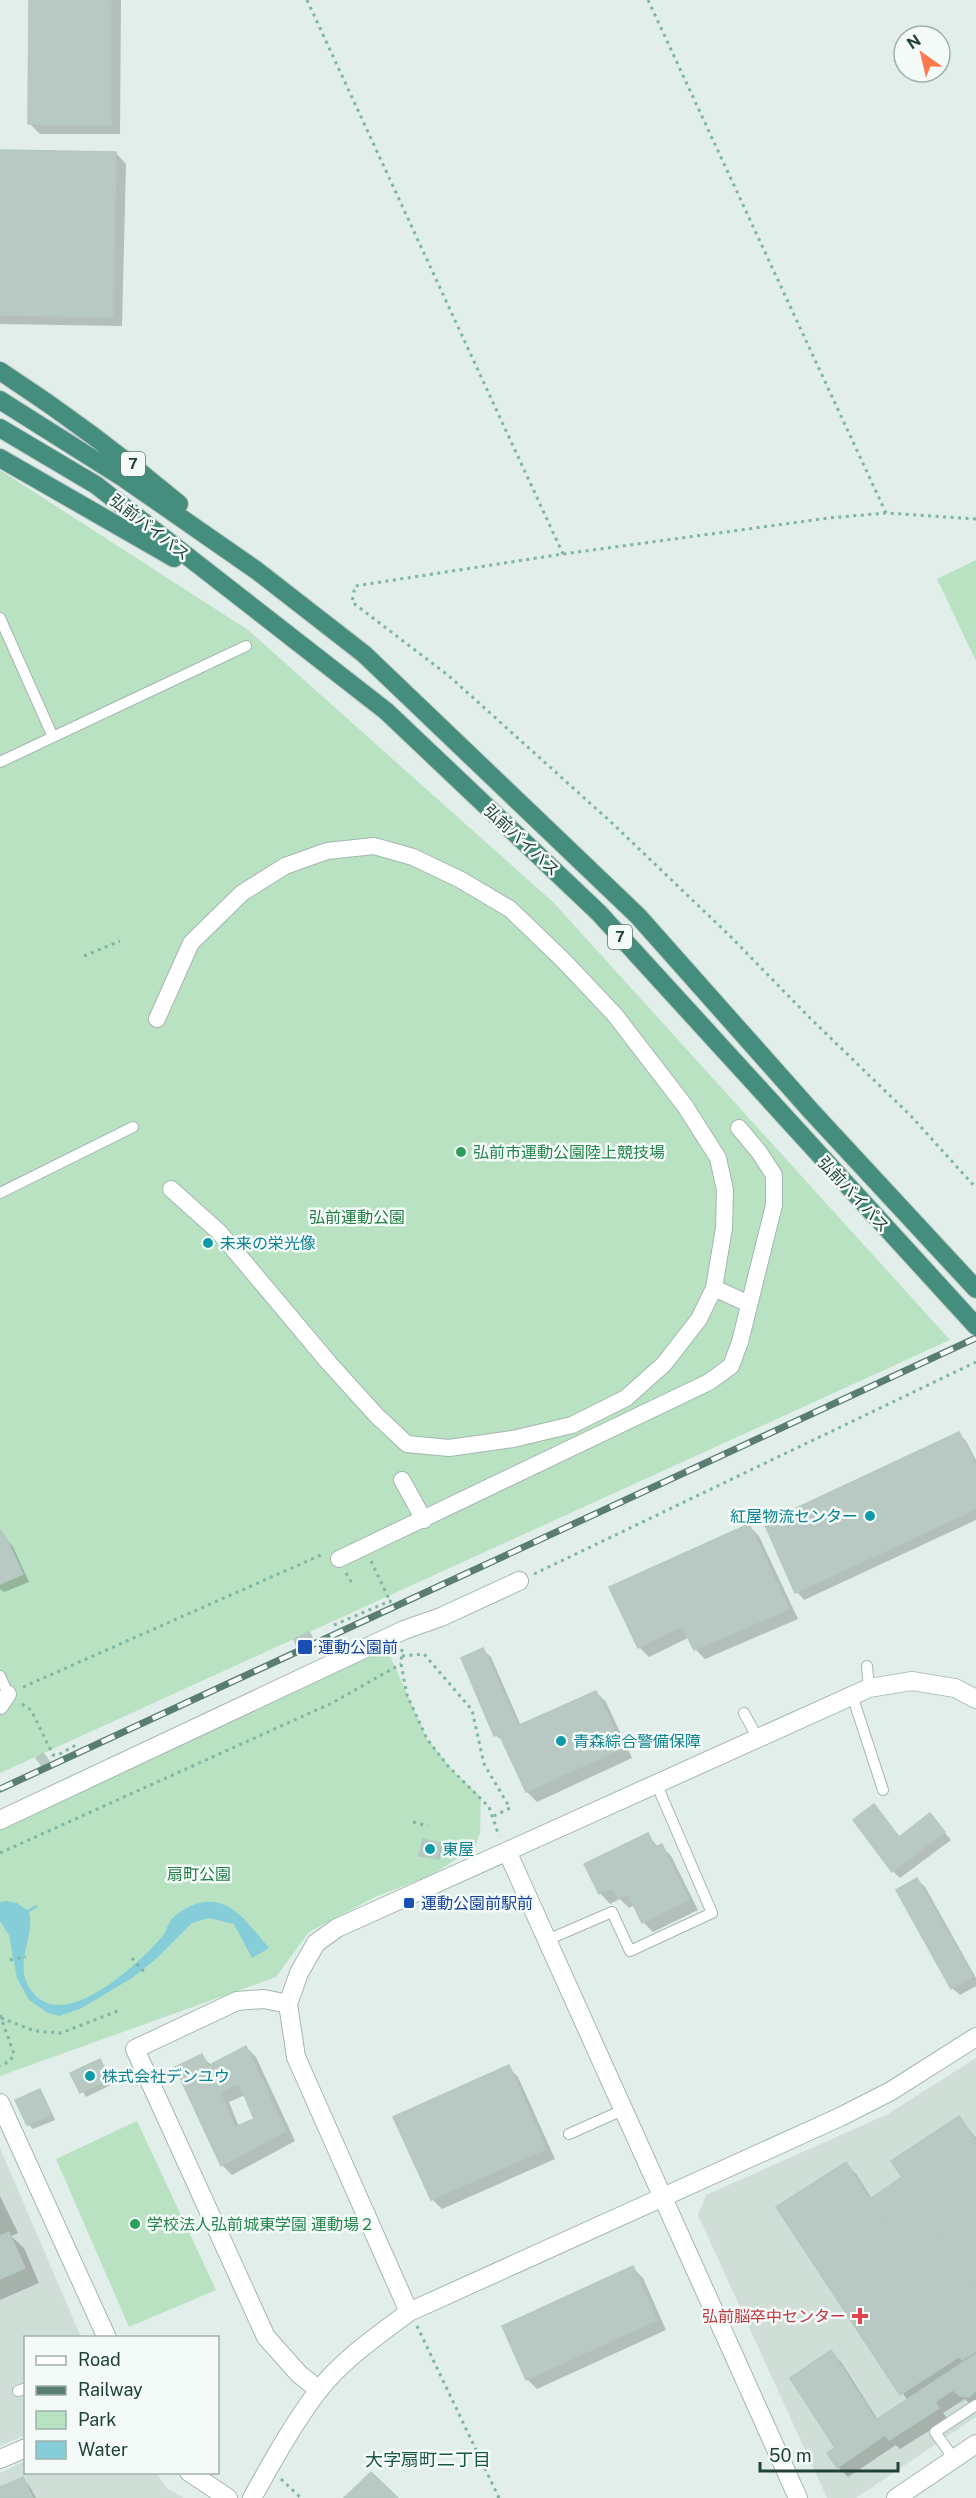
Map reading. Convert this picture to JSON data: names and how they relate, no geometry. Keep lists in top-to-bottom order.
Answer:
{
  "streets": {
    "highway": ["7", "弘前バイパス"]
  },
  "crossings": [
    ["7", "弘前バイパス"]
  ],
  "districts": ["大字扇町二丁目"],
  "parks": ["弘前運動公園", "扇町公園"],
  "places": {
    "other": [
      "弘前市運動公園陸上競技場",
      "未来の栄光像",
      "紅屋物流センター",
      "青森綜合警備保障",
      "東屋",
      "株式会社デンユウ",
      "学校法人弘前城東学園 運動場２"
    ],
    "transit": ["運動公園前", "運動公園前駅前"],
    "health": ["弘前脳卒中センター"]
  },
  "legend": [
    "Road",
    "Railway",
    "Park",
    "Water"
  ],
  "scale_bar": "50 m",
  "north": "top left"
}
